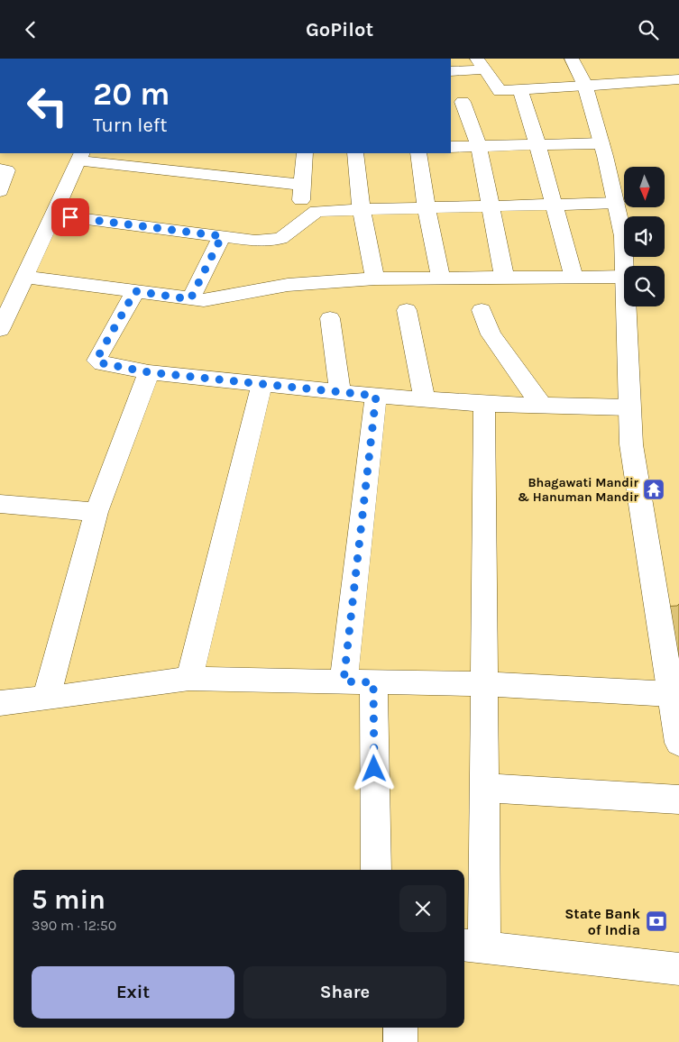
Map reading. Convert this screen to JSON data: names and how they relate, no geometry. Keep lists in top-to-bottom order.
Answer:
{
  "places": {
    "temple": ["Bhagawati Mandir & Hanuman Mandir"],
    "bank": ["State Bank of India"]
  },
  "north": "bottom",
  "page": {
    "header": "GoPilot",
    "turn": ["20 m", "Turn left"],
    "heading": ["5 min", "390 m · 12:50"],
    "buttons": ["Exit", "Share"]
  }
}
